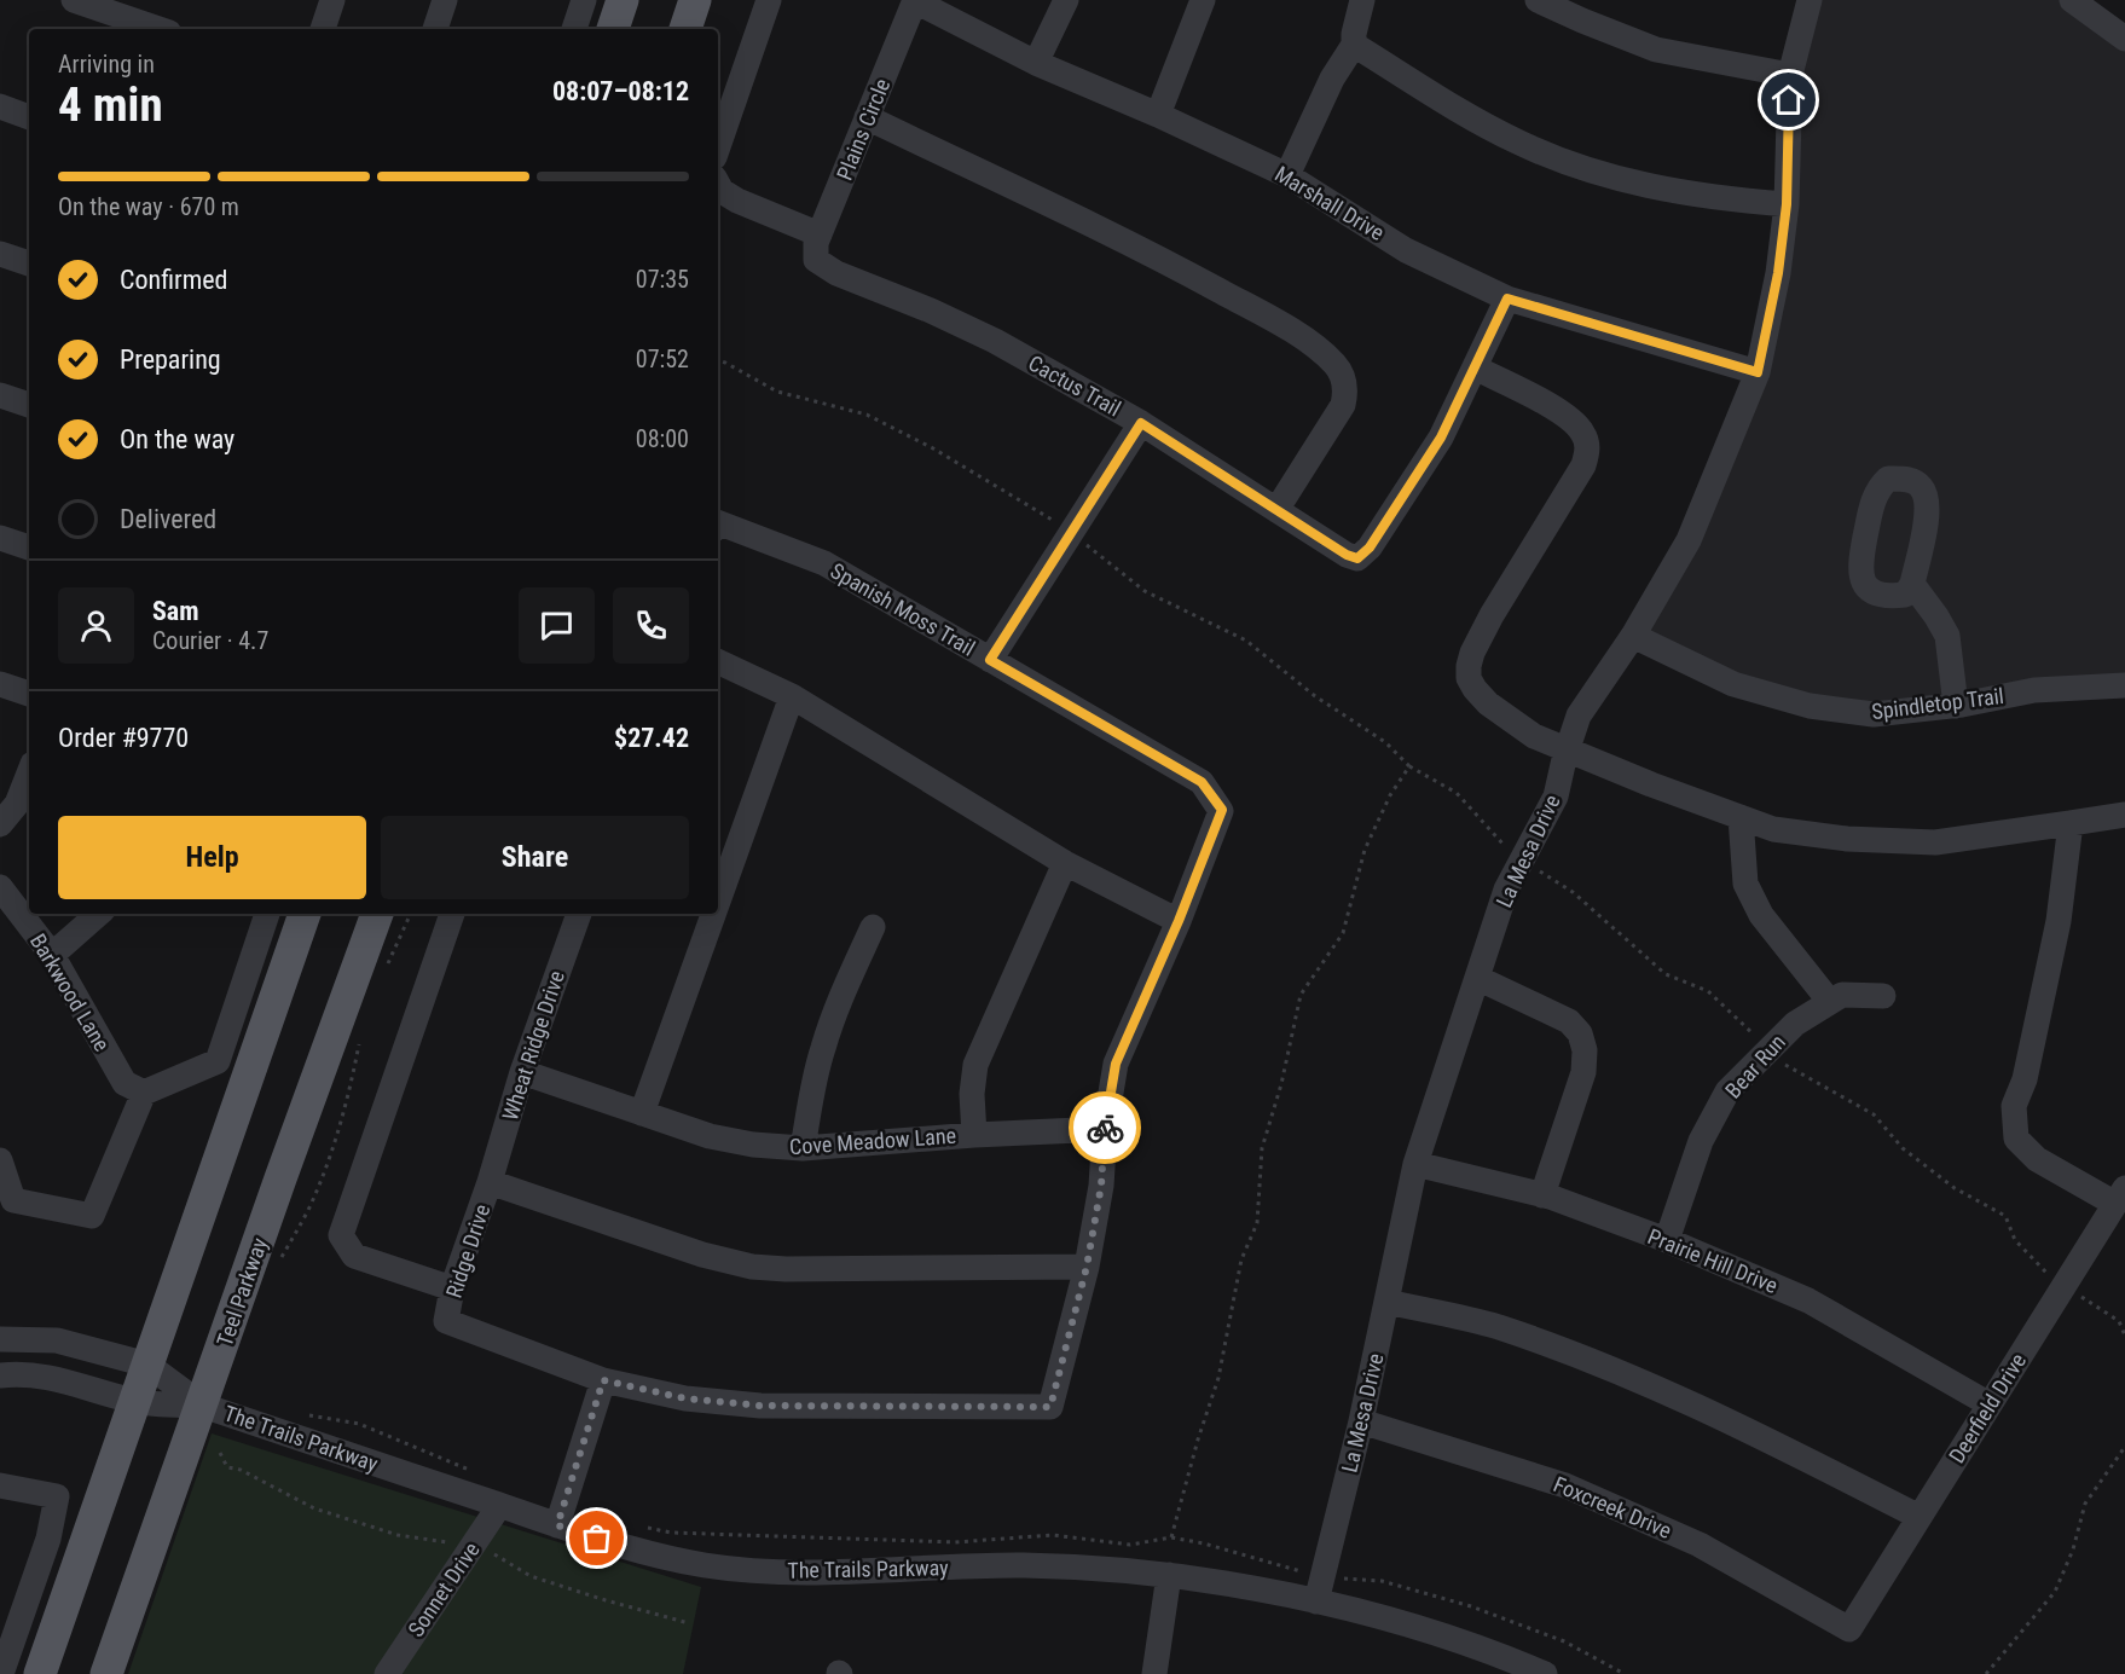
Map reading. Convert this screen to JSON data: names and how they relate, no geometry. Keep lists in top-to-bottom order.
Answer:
{
  "streets": {
    "main road": ["Teel Parkway"],
    "street": [
      "Plains Circle",
      "Marshall Drive",
      "Cactus Trail",
      "Spanish Moss Trail",
      "Spindletop Trail",
      "La Mesa Drive",
      "Barkwood Lane",
      "Wheat Ridge Drive",
      "Bear Run",
      "Cove Meadow Lane",
      "Ridge Drive",
      "Prairie Hill Drive",
      "Deerfield Drive",
      "The Trails Parkway",
      "Foxcreek Drive",
      "Sonnet Drive"
    ]
  },
  "crossings": [
    ["Plains Circle", "Marshall Drive"],
    ["Plains Circle", "Cactus Trail"],
    ["Marshall Drive", "La Mesa Drive"],
    ["Spindletop Trail", "La Mesa Drive"],
    ["La Mesa Drive", "Prairie Hill Drive"],
    ["La Mesa Drive", "The Trails Parkway"],
    ["La Mesa Drive", "Foxcreek Drive"],
    ["Wheat Ridge Drive", "Cove Meadow Lane"],
    ["Wheat Ridge Drive", "Ridge Drive"],
    ["Bear Run", "Prairie Hill Drive"],
    ["Prairie Hill Drive", "Deerfield Drive"],
    ["Teel Parkway", "The Trails Parkway"],
    ["Deerfield Drive", "Foxcreek Drive"],
    ["The Trails Parkway", "Sonnet Drive"]
  ],
  "page": {
    "heading": ["4 min", "Arriving in", "08:07–08:12"],
    "panel": [
      "Sam",
      "Courier · 4.7",
      "Order #9770",
      "$27.42"
    ],
    "bar": "On the way · 670 m",
    "list": [
      ["Confirmed", "07:35"],
      ["Preparing", "07:52"],
      ["On the way", "08:00"],
      "Delivered"
    ],
    "buttons": ["Help", "Share"]
  }
}
